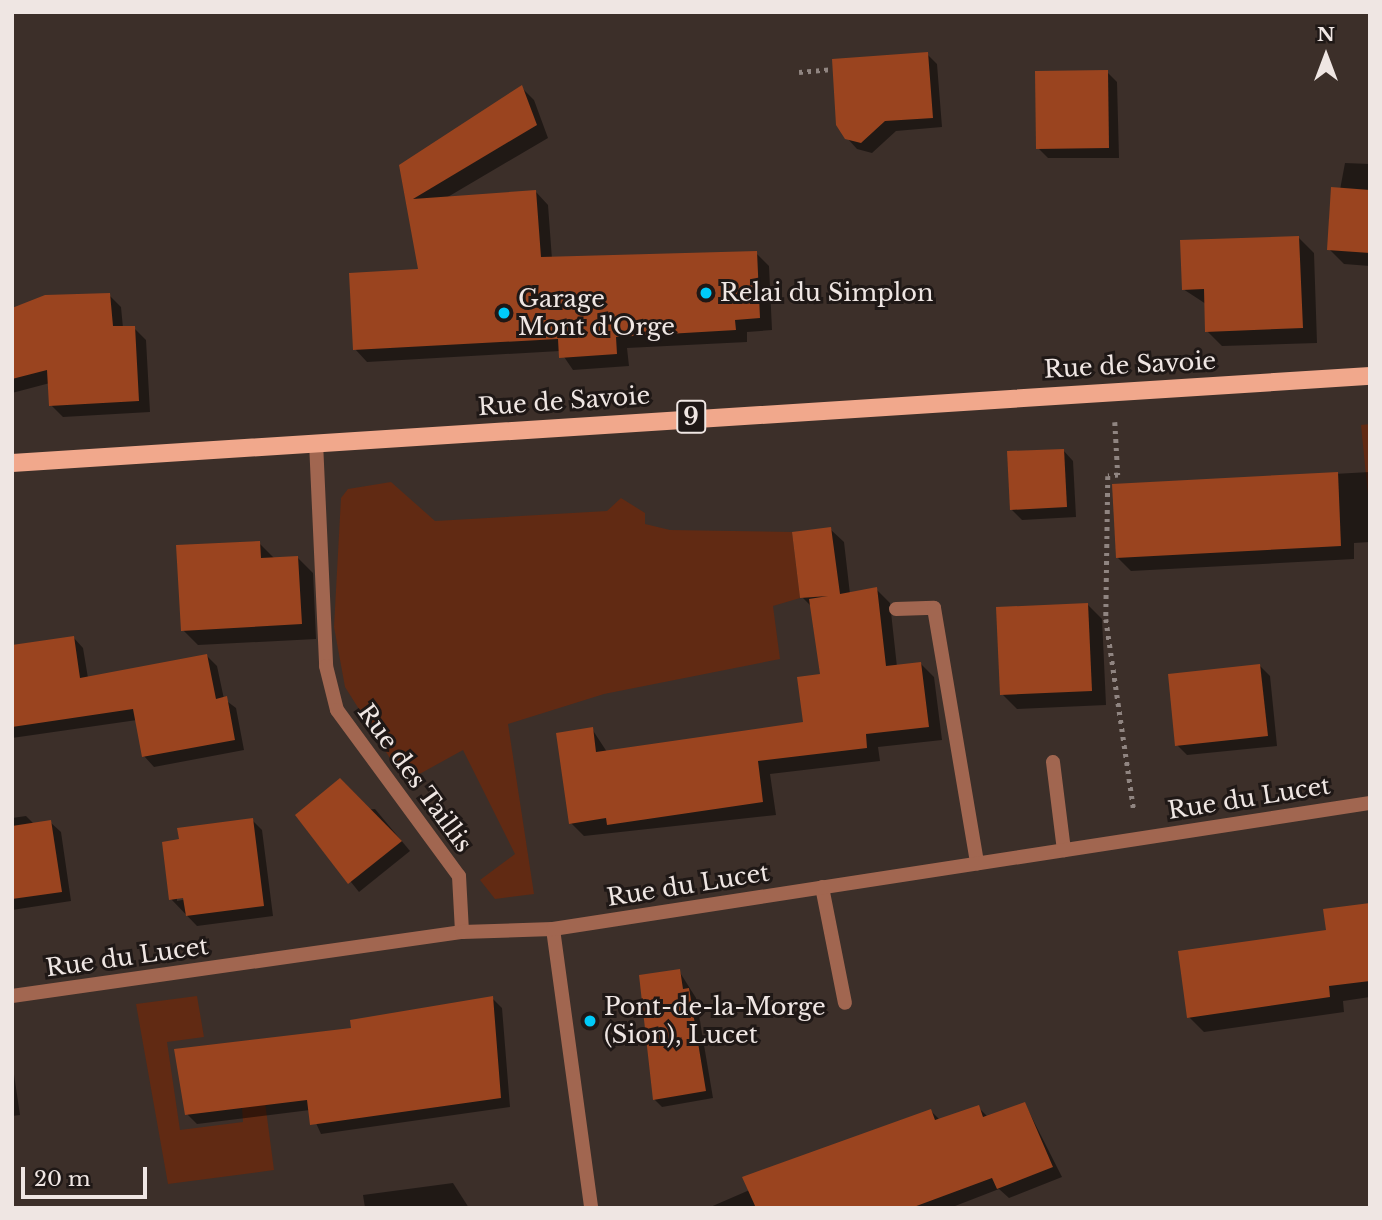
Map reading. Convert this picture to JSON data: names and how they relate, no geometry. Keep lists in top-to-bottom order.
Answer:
{
  "streets": {
    "main road": ["Rue de Savoie", "9"],
    "street": ["Rue des Taillis", "Rue du Lucet"]
  },
  "crossings": [
    ["Rue de Savoie", "Rue des Taillis"],
    ["Rue des Taillis", "Rue du Lucet"]
  ],
  "places": ["Relai du Simplon", "Garage Mont d'Orge", "Pont-de-la-Morge (Sion), Lucet"],
  "scale_bar": "20 m",
  "north": "top"
}
